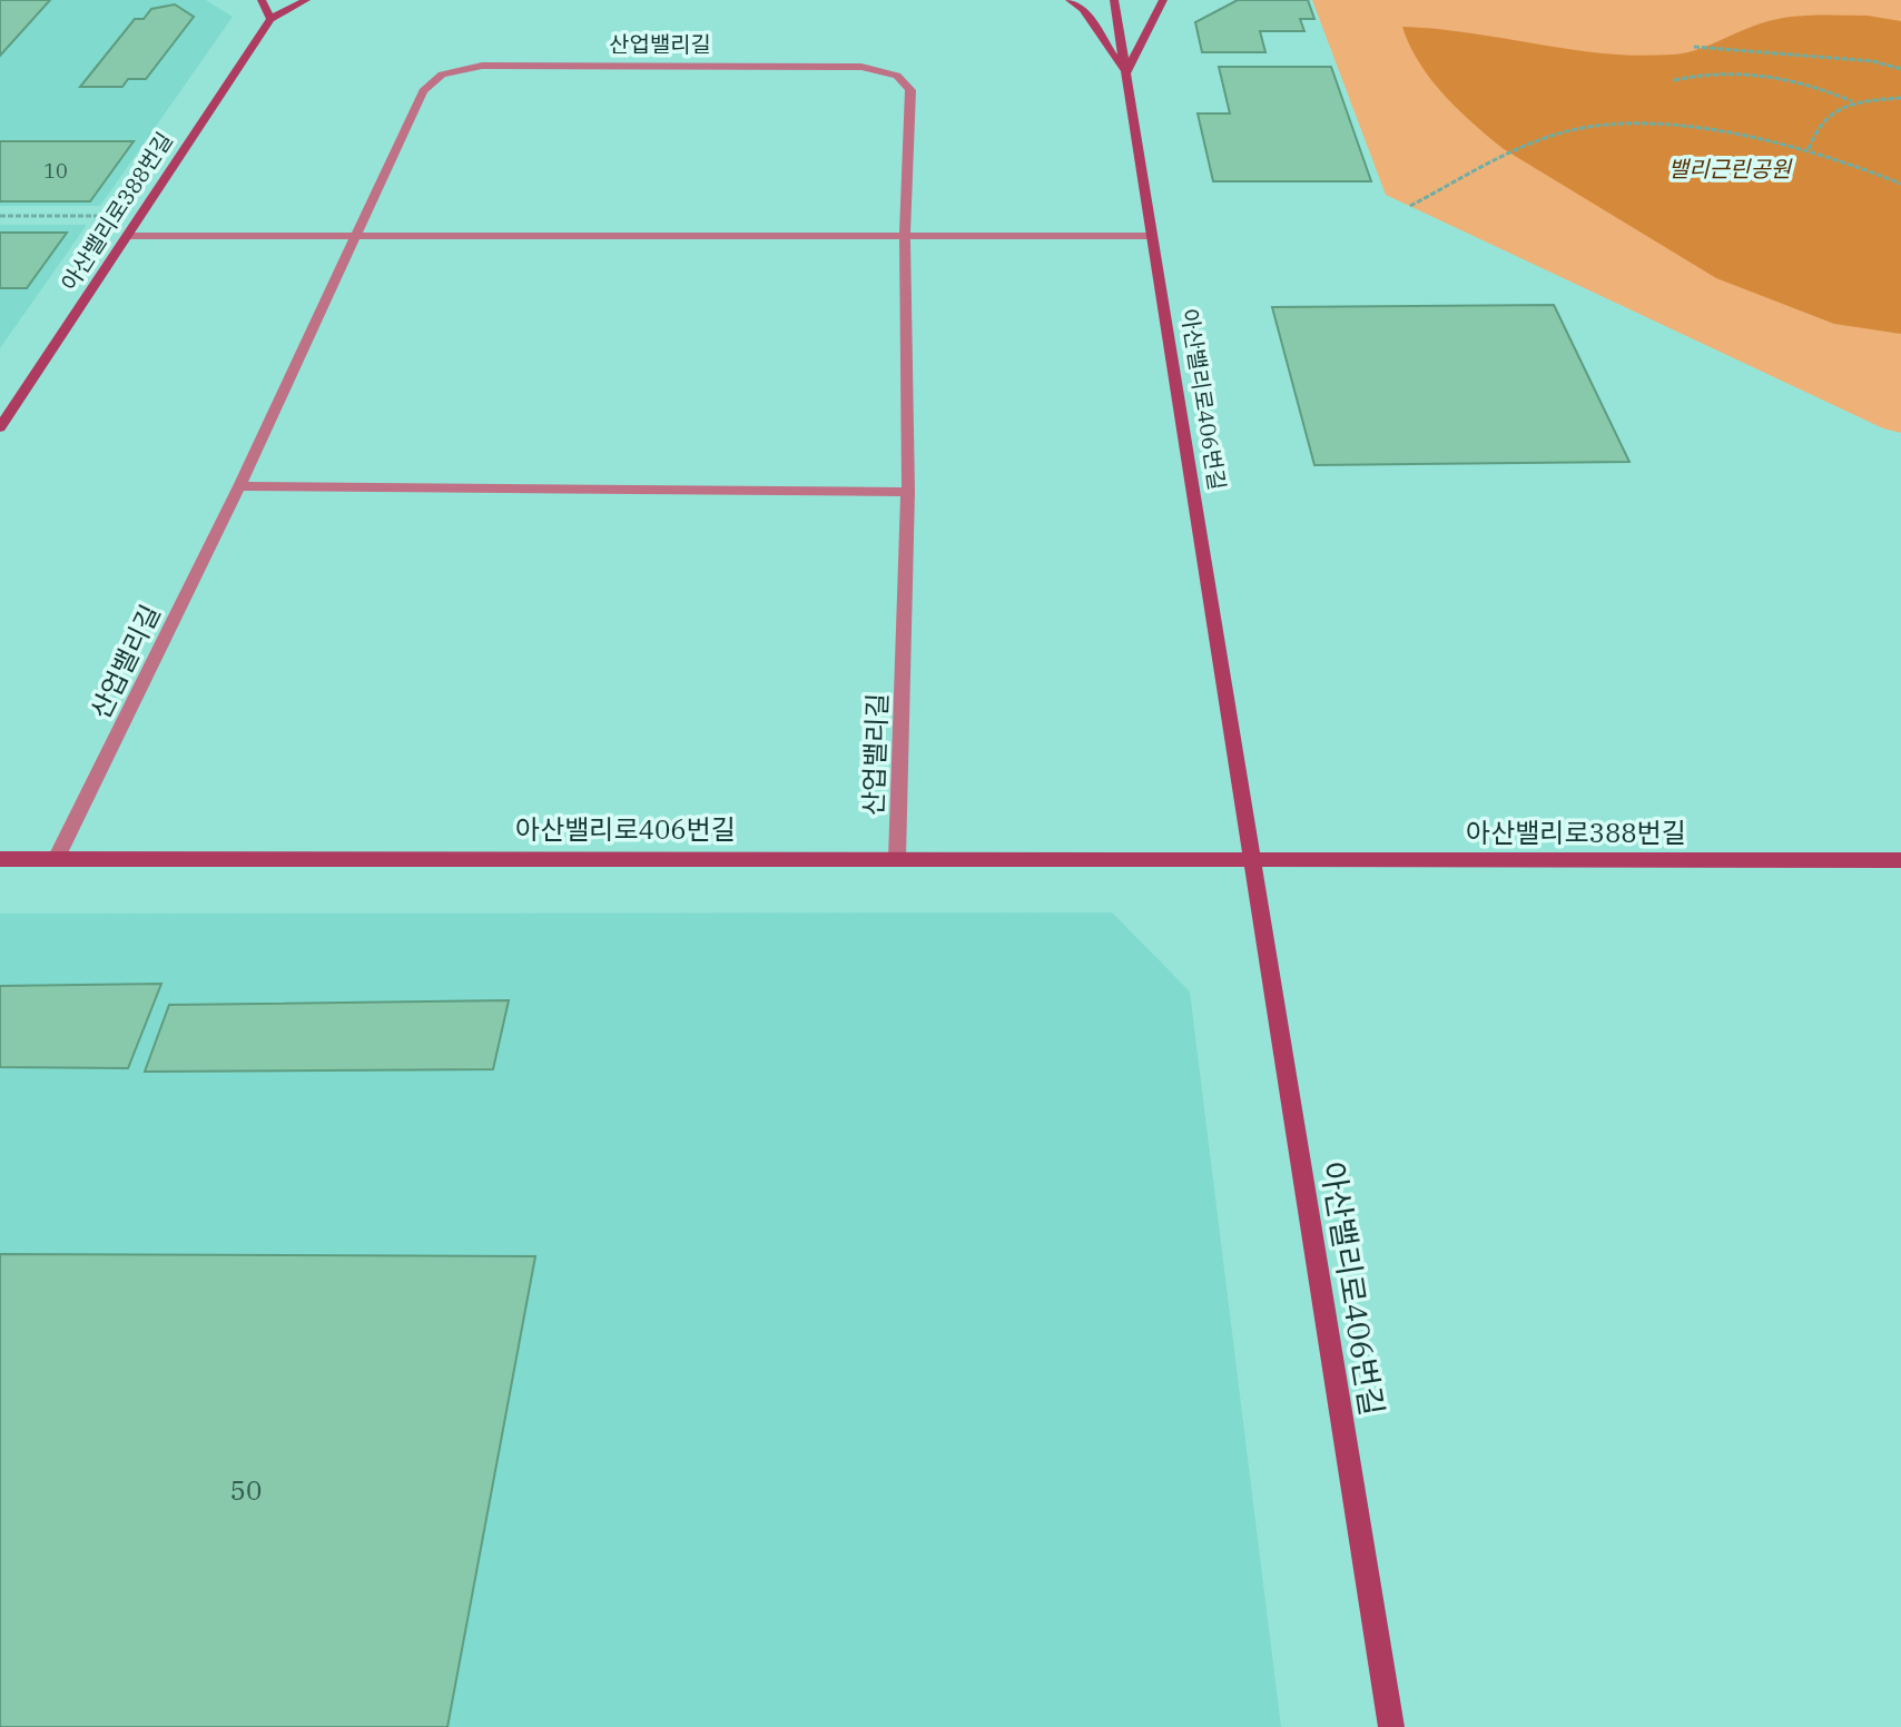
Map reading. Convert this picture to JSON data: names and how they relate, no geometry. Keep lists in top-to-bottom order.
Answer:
{
  "streets": {
    "street": ["산업밸리길", "아산밸리로388번길", "아산밸리로406번길"]
  },
  "crossings": [
    ["산업밸리길", "아산밸리로406번길"],
    ["아산밸리로388번길", "아산밸리로406번길"]
  ],
  "parks": ["밸리근린공원"],
  "house_numbers": ["10", "50"]
}
